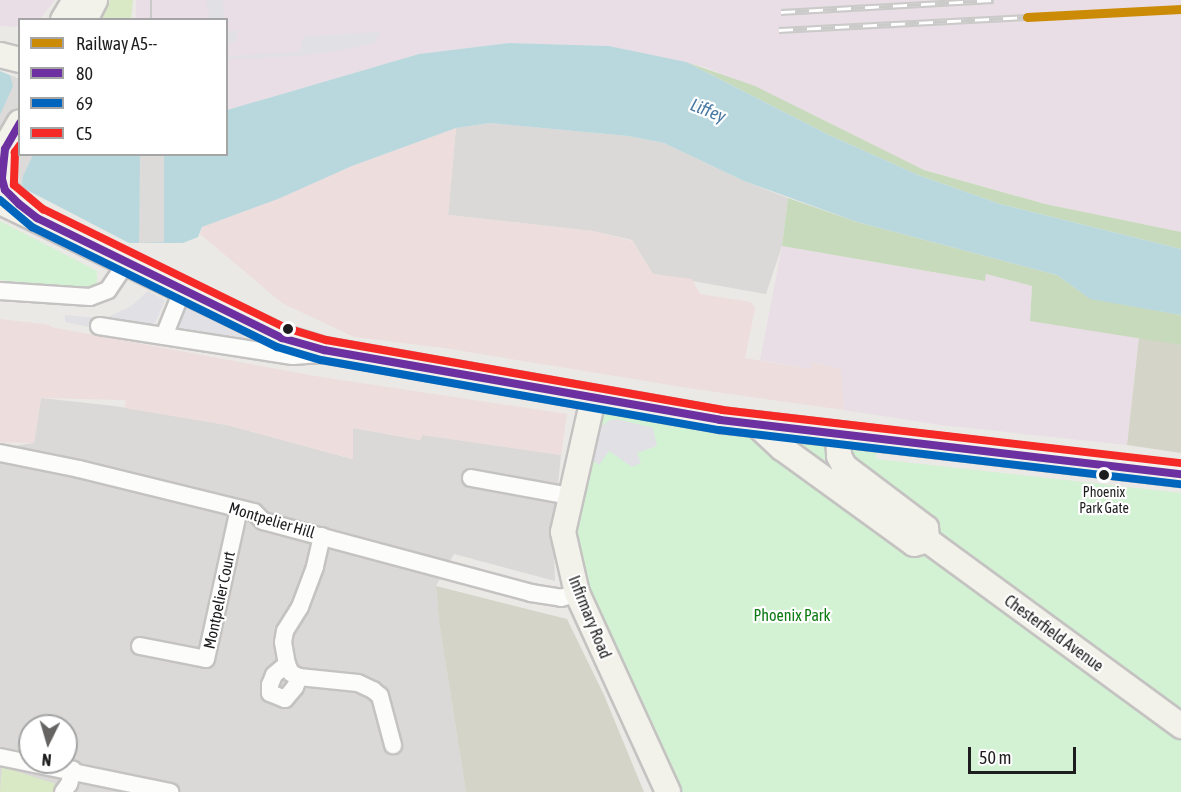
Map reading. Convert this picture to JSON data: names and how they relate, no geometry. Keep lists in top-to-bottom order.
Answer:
{
  "streets": {
    "main road": ["Infirmary Road", "Chesterfield Avenue"],
    "street": ["Montpelier Hill", "Montpelier Court"]
  },
  "crossings": [
    ["Montpelier Hill", "Montpelier Court"],
    ["Montpelier Hill", "Infirmary Road"]
  ],
  "water": ["Liffey"],
  "parks": ["Phoenix Park"],
  "places": ["Phoenix Park Gate"],
  "lines": [
    "rail line A5--",
    "transit line 80",
    "transit line C5",
    "transit line 69"
  ],
  "legend": [
    "Railway A5--",
    "80",
    "69",
    "C5"
  ],
  "scale_bar": "50 m",
  "north": "bottom"
}
